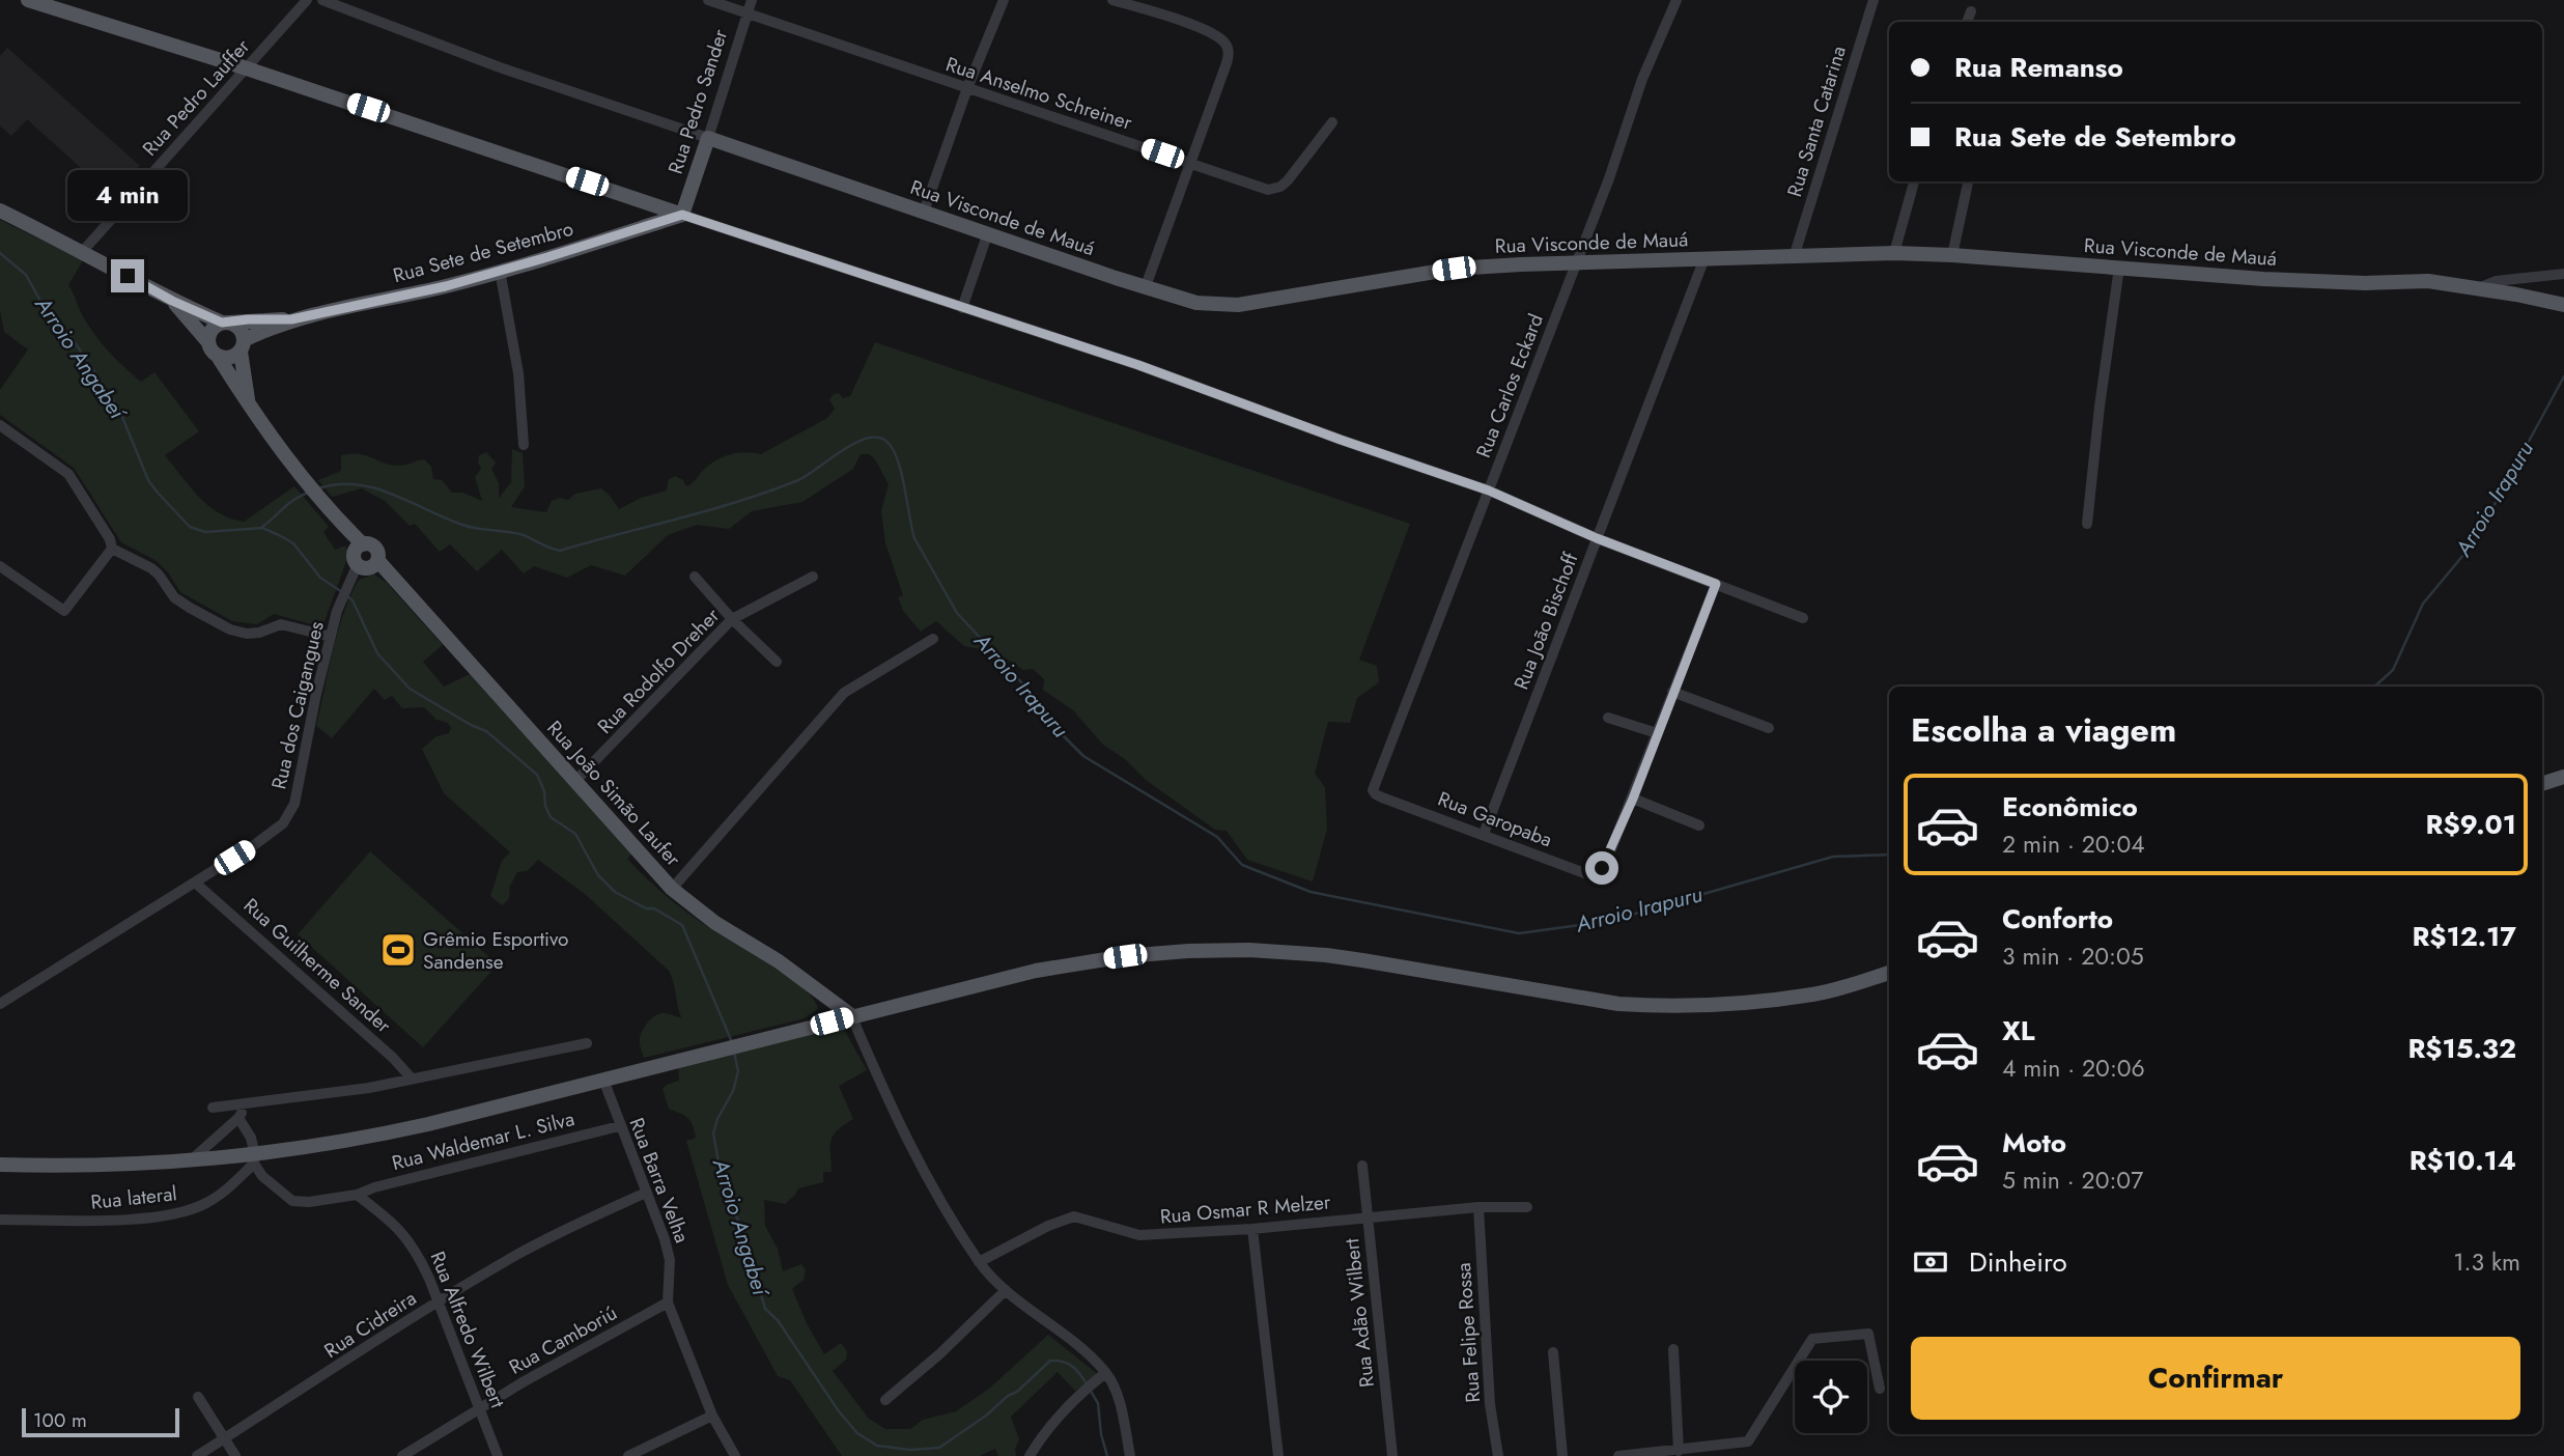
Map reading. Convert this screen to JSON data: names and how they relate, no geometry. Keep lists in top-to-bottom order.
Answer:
{
  "streets": {
    "main road": [
      "Rua Pedro Sander",
      "Rua Visconde de Mauá",
      "Rua Sete de Setembro",
      "Rua João Simão Laufer"
    ],
    "street": [
      "Rua Anselmo Schreiner",
      "Rua Pedro Lauffer",
      "Rua Santa Catarina",
      "Rua Carlos Eckard",
      "Rua João Bischoff",
      "Rua Rodolfo Dreher",
      "Rua dos Caigangues",
      "Rua Garopaba",
      "Rua Guilherme Sander",
      "Rua Waldemar L. Silva",
      "Rua Barra Velha",
      "Rua lateral",
      "Rua Osmar R Melzer",
      "Rua Adão Wilbert",
      "Rua Cidreira",
      "Rua Alfredo Wilbert",
      "Rua Felipe Rossa",
      "Rua Camboriú"
    ]
  },
  "crossings": [
    ["Rua Anselmo Schreiner", "Rua Pedro Sander"],
    ["Rua Pedro Lauffer", "Rua Sete de Setembro"],
    ["Rua Pedro Sander", "Rua Visconde de Mauá"],
    ["Rua Pedro Sander", "Rua Sete de Setembro"],
    ["Rua Santa Catarina", "Rua Visconde de Mauá"],
    ["Rua Visconde de Mauá", "Rua Carlos Eckard"],
    ["Rua Visconde de Mauá", "Rua João Bischoff"],
    ["Rua Carlos Eckard", "Rua Garopaba"],
    ["Rua João Bischoff", "Rua Garopaba"],
    ["Rua Rodolfo Dreher", "Rua João Simão Laufer"],
    ["Rua dos Caigangues", "Rua João Simão Laufer"],
    ["Rua dos Caigangues", "Rua Guilherme Sander"],
    ["Rua Waldemar L. Silva", "Rua Barra Velha"],
    ["Rua Waldemar L. Silva", "Rua Alfredo Wilbert"],
    ["Rua Barra Velha", "Rua Cidreira"],
    ["Rua Barra Velha", "Rua Camboriú"],
    ["Rua Osmar R Melzer", "Rua Adão Wilbert"],
    ["Rua Osmar R Melzer", "Rua Felipe Rossa"],
    ["Rua Cidreira", "Rua Alfredo Wilbert"],
    ["Rua Alfredo Wilbert", "Rua Camboriú"]
  ],
  "water": ["Arroio Angabeí", "Arroio Irapuru"],
  "places": {
    "sports": ["Grêmio Esportivo Sandense"]
  },
  "scale_bar": "100 m",
  "page": {
    "banner": ["Rua Remanso", "Rua Sete de Setembro"],
    "bubble": "4 min",
    "heading": "Escolha a viagem",
    "list": [
      {
        "name": "Econômico",
        "note": "2 min · 20:04",
        "value": "R$9.01"
      },
      {
        "name": "Conforto",
        "note": "3 min · 20:05",
        "value": "R$12.17"
      },
      {
        "name": "XL",
        "note": "4 min · 20:06",
        "value": "R$15.32"
      },
      {
        "name": "Moto",
        "note": "5 min · 20:07",
        "value": "R$10.14"
      }
    ],
    "pay": ["Dinheiro", "1.3 km"],
    "buttons": "Confirmar",
    "scale": "100 m"
  }
}
